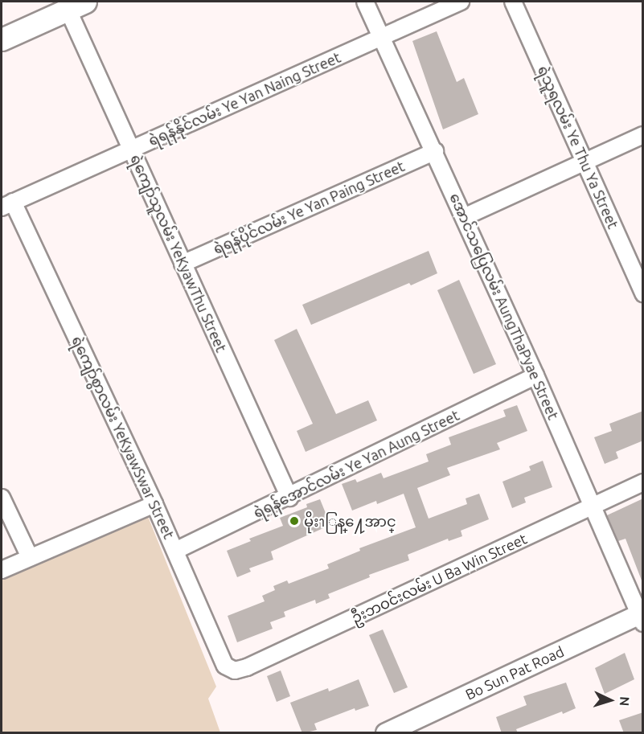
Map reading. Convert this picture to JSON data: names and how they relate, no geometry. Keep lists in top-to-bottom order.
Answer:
{
  "streets": {
    "street": [
      "ရဲရန်နိုင်လမ်း Ye Yan Naing Street",
      "ရဲသူရလမ်း Ye Thu Ya Street",
      "ရဲရန်ပိုင်လမ်း Ye Yan Paing Street",
      "ရဲကျော်သူလမ်း YeKyawThu Street",
      "အောင်သပြေလမ်း AungThaPyae Street",
      "ရဲကျော်စွာလမ်း YeKyawSwar Street",
      "ရဲရန်အောင်လမ်း Ye Yan Aung Street",
      "ဦးဘဝင်းလမ်း U Ba Win Street",
      "Bo Sun Pat Road"
    ]
  },
  "crossings": [
    ["ရဲရန်နိုင်လမ်း Ye Yan Naing Street", "ရဲကျော်သူလမ်း YeKyawThu Street"],
    ["ရဲရန်နိုင်လမ်း Ye Yan Naing Street", "အောင်သပြေလမ်း AungThaPyae Street"],
    ["ရဲရန်နိုင်လမ်း Ye Yan Naing Street", "ရဲကျော်စွာလမ်း YeKyawSwar Street"],
    ["ရဲရန်ပိုင်လမ်း Ye Yan Paing Street", "ရဲကျော်သူလမ်း YeKyawThu Street"],
    ["ရဲရန်ပိုင်လမ်း Ye Yan Paing Street", "အောင်သပြေလမ်း AungThaPyae Street"],
    ["ရဲကျော်သူလမ်း YeKyawThu Street", "ရဲရန်အောင်လမ်း Ye Yan Aung Street"],
    ["အောင်သပြေလမ်း AungThaPyae Street", "ရဲရန်အောင်လမ်း Ye Yan Aung Street"],
    ["အောင်သပြေလမ်း AungThaPyae Street", "ဦးဘဝင်းလမ်း U Ba Win Street"],
    ["အောင်သပြေလမ်း AungThaPyae Street", "Bo Sun Pat Road"],
    ["ရဲကျော်စွာလမ်း YeKyawSwar Street", "ရဲရန်အောင်လမ်း Ye Yan Aung Street"],
    ["ရဲကျော်စွာလမ်း YeKyawSwar Street", "ဦးဘဝင်းလမ်း U Ba Win Street"]
  ],
  "places": ["မိုးၫြန္႔ေအာင္"],
  "north": "right"
}
